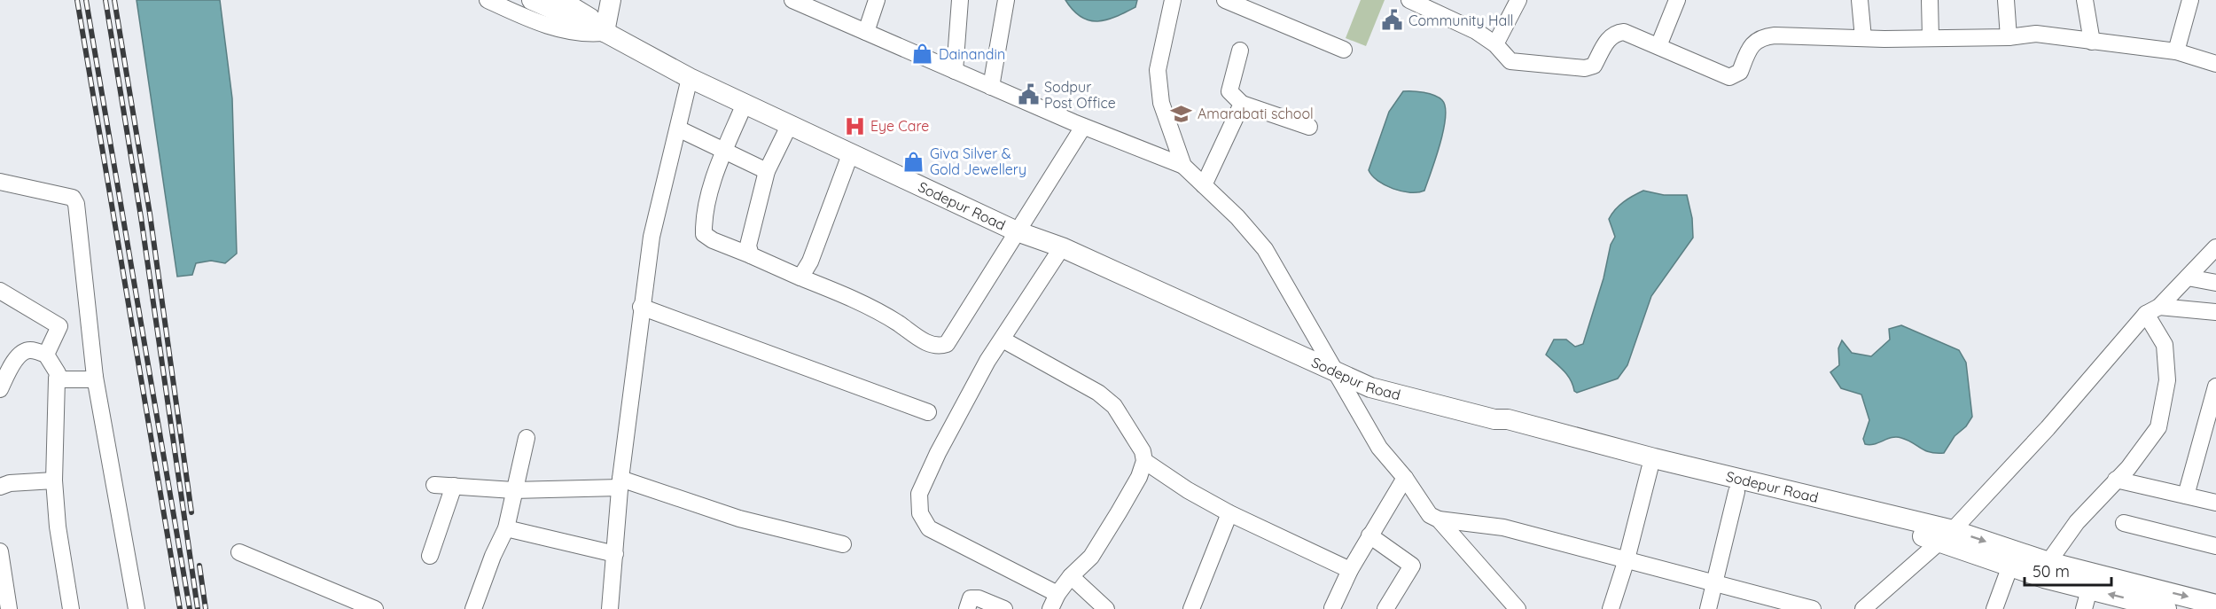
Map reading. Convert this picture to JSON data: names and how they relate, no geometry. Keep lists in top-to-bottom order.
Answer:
{
  "streets": {
    "main road": ["Sodepur Road"]
  },
  "places": {
    "public building": ["Community Hall", "Sodpur Post Office"],
    "shop": ["Dainandin", "Giva Silver & Gold Jewellery"],
    "school or university": ["Amarabati school"],
    "hospital": ["Eye Care"]
  },
  "scale_bar": "50 m"
}
